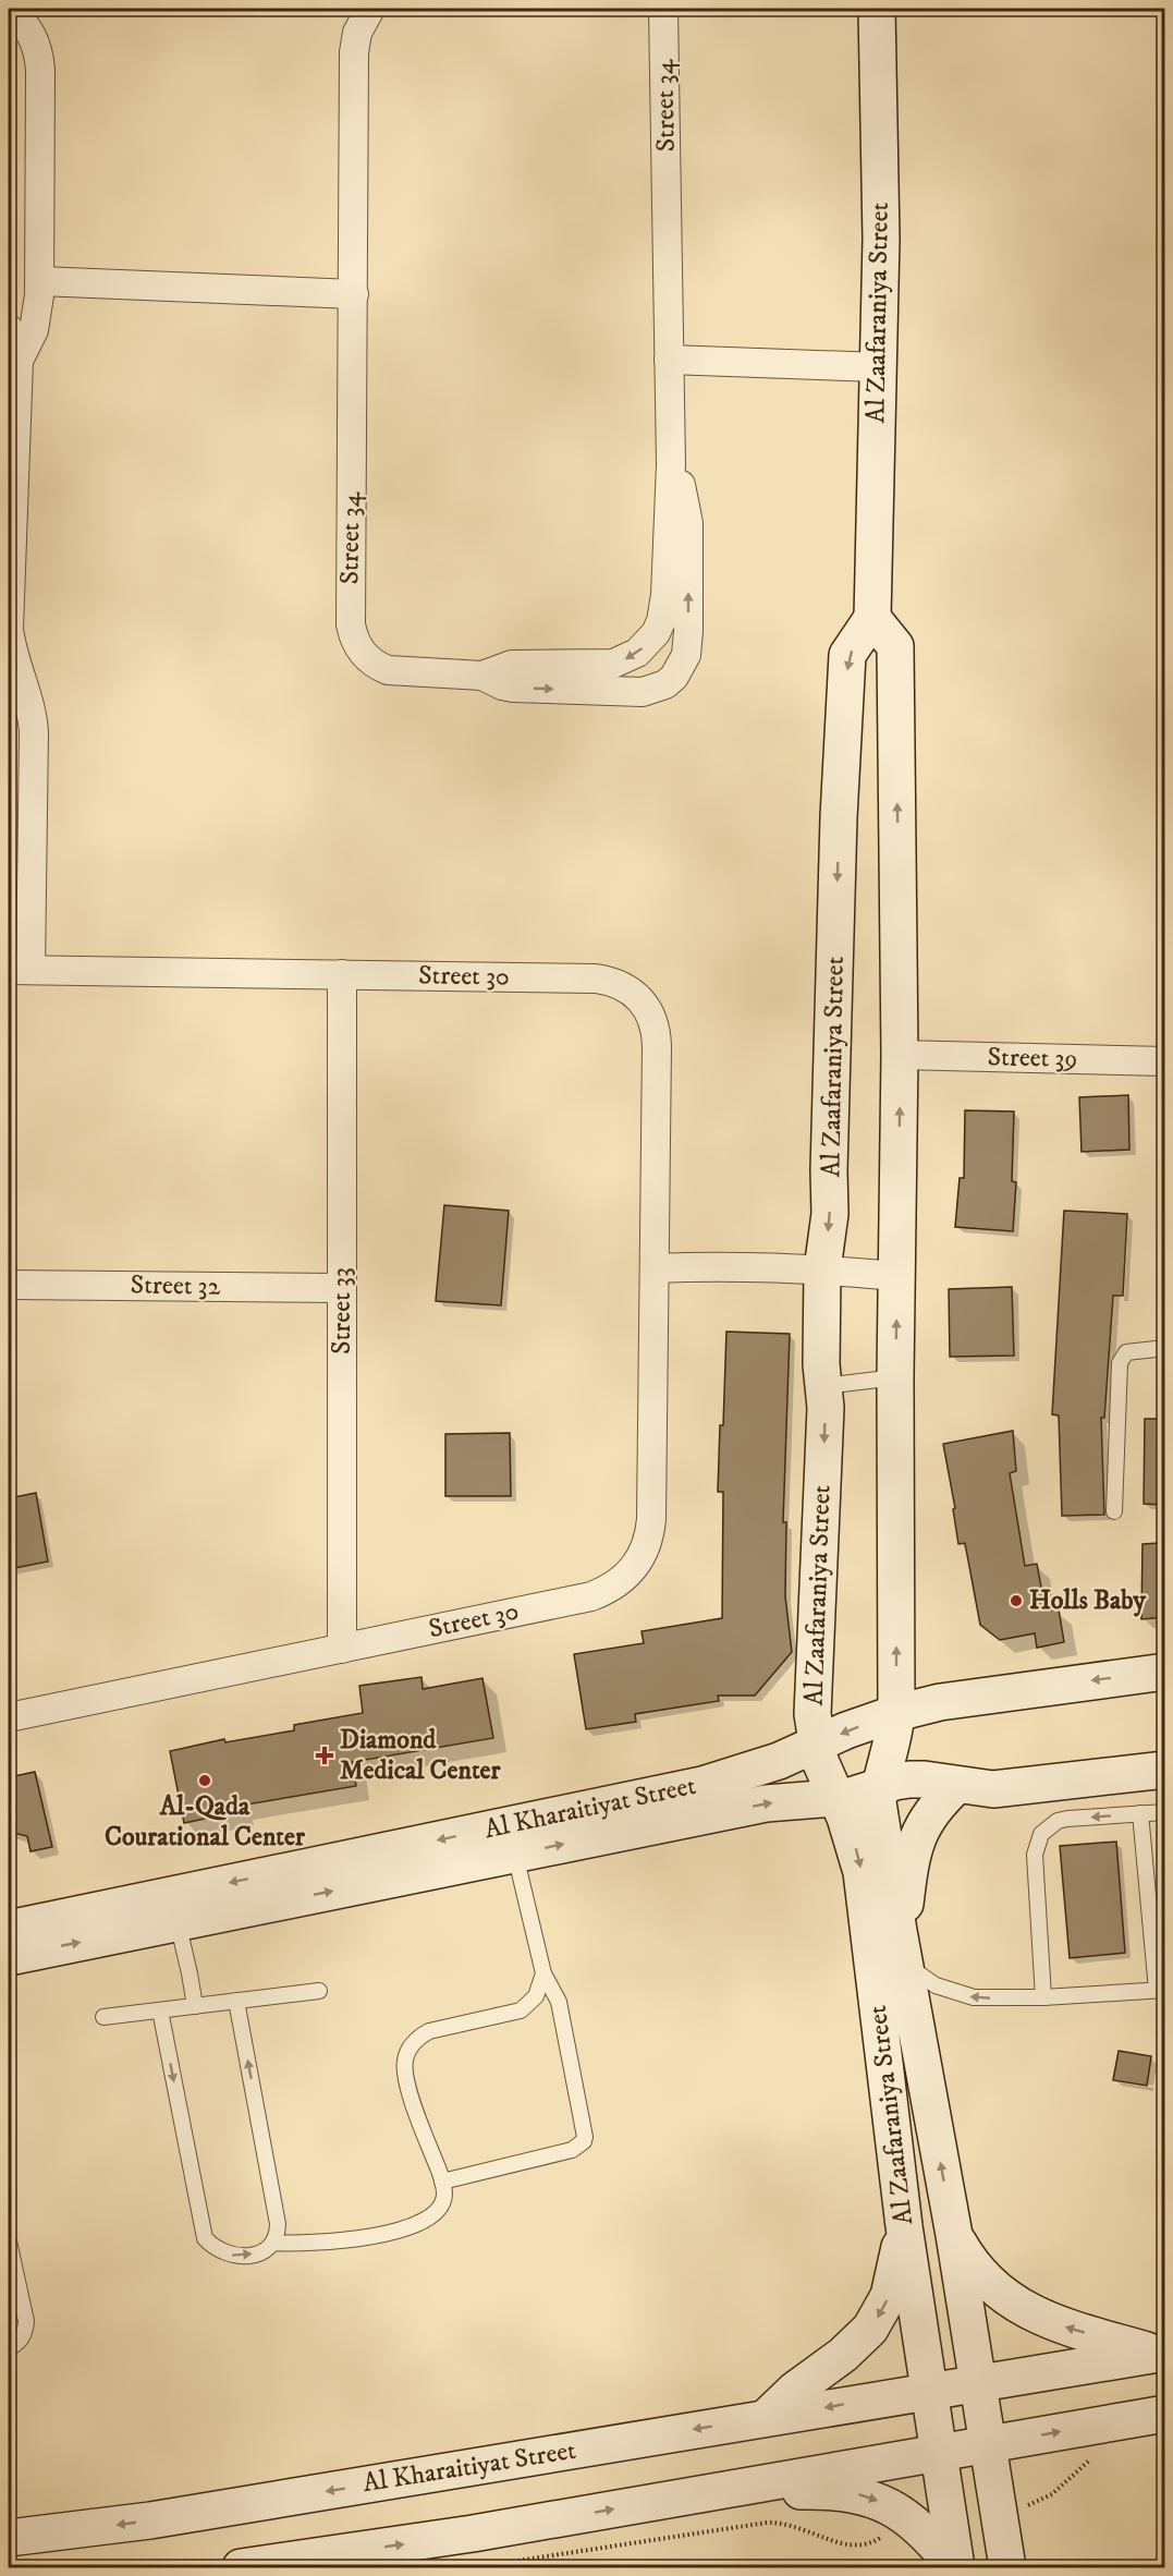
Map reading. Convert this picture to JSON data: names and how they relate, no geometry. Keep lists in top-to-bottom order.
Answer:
{
  "streets": {
    "street": [
      "Street 34",
      "Al Zaafaraniya Street",
      "Street 30",
      "Street 39",
      "Street 32",
      "Street 33",
      "Al Kharaitiyat Street"
    ]
  },
  "crossings": [
    ["Al Zaafaraniya Street", "Street 39"],
    ["Al Zaafaraniya Street", "Al Kharaitiyat Street"],
    ["Street 30", "Street 33"],
    ["Street 32", "Street 33"]
  ],
  "places": {
    "other": ["Holls Baby", "Al-Qada Courational Center"],
    "health": ["Diamond Medical Center"]
  }
}
